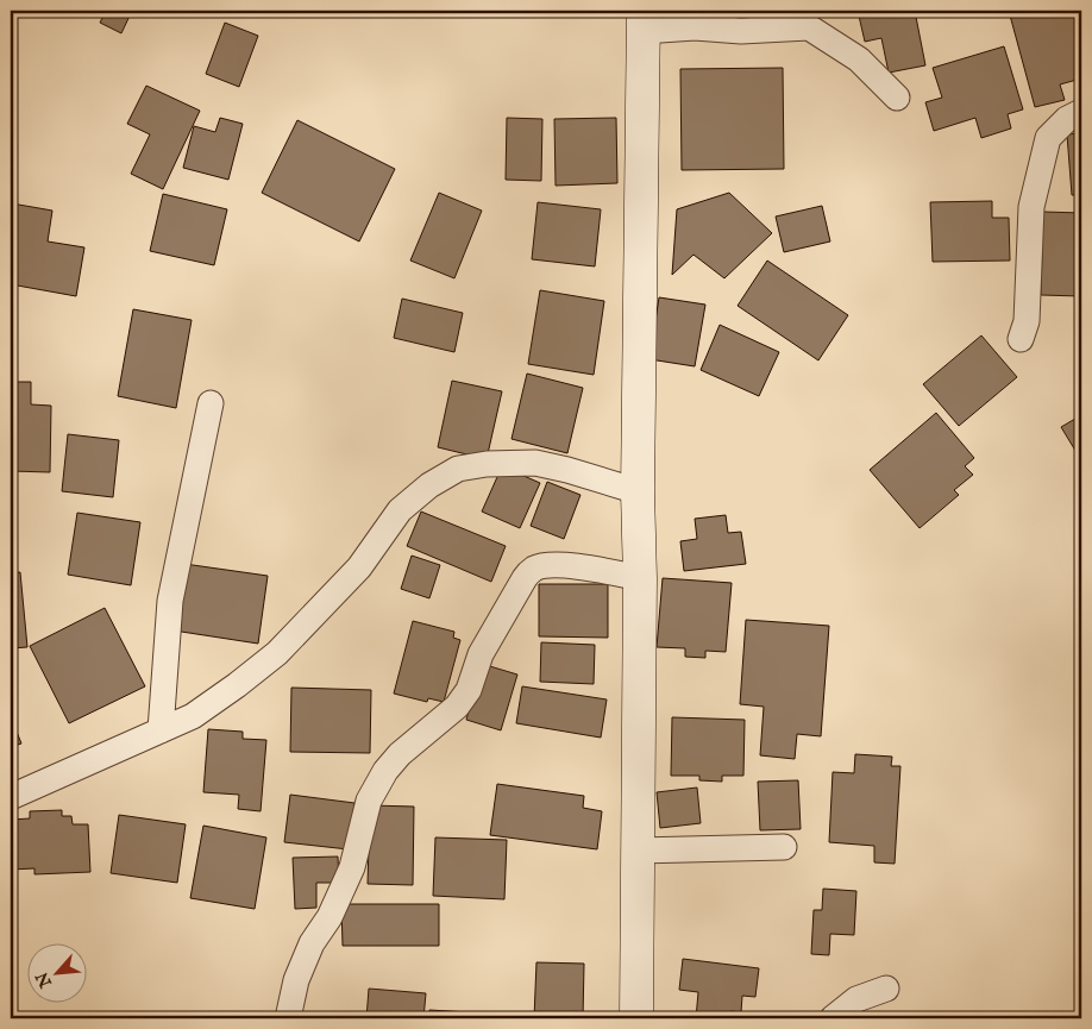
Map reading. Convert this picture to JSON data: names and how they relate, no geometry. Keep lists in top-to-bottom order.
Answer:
{
  "north": "bottom left"
}
